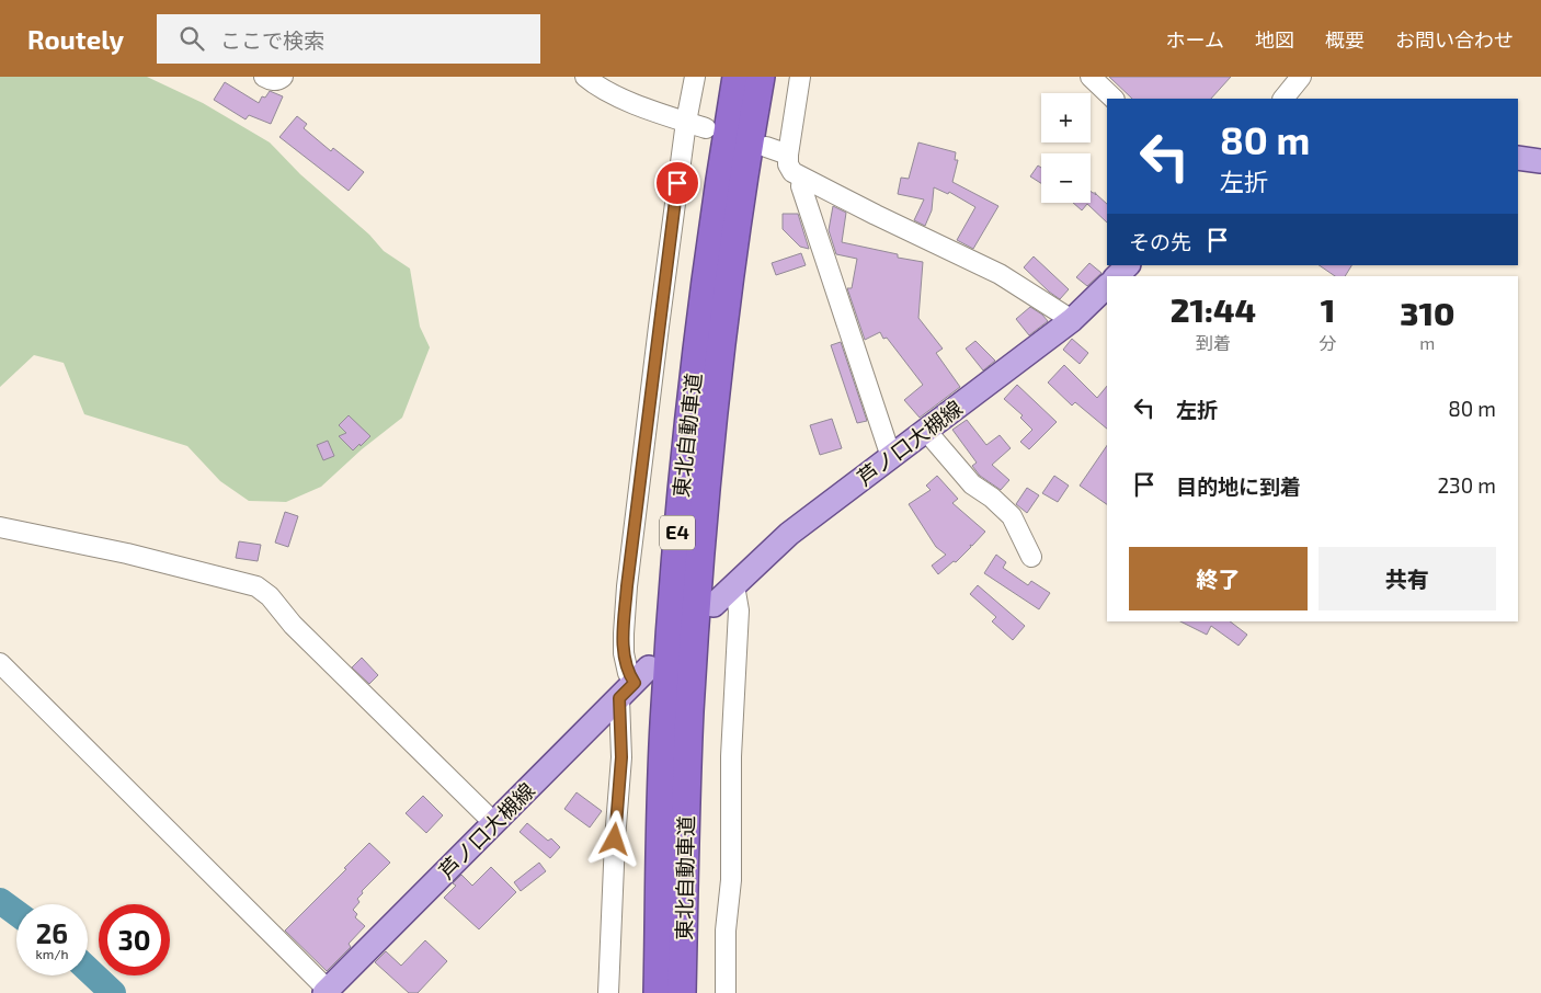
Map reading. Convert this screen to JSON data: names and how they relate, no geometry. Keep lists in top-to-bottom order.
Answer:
{
  "streets": {
    "highway": ["東北自動車道", "E4"],
    "main road": ["芦ノ口大槻線"]
  },
  "page": {
    "header": "Routely",
    "search": "ここで検索",
    "nav": [
      "ホーム",
      "地図",
      "概要",
      "お問い合わせ"
    ],
    "map_buttons": ["+", "−"],
    "turn": ["80 m", "左折"],
    "then": "その先",
    "eta": [
      "21:44",
      "到着",
      "1",
      "分",
      "310",
      "m"
    ],
    "list": [
      {
        "name": "左折",
        "value": "80 m"
      },
      {
        "name": "目的地に到着",
        "value": "230 m"
      }
    ],
    "buttons": ["終了", "共有"],
    "speed": "26 km/h",
    "limit": "30"
  }
}
